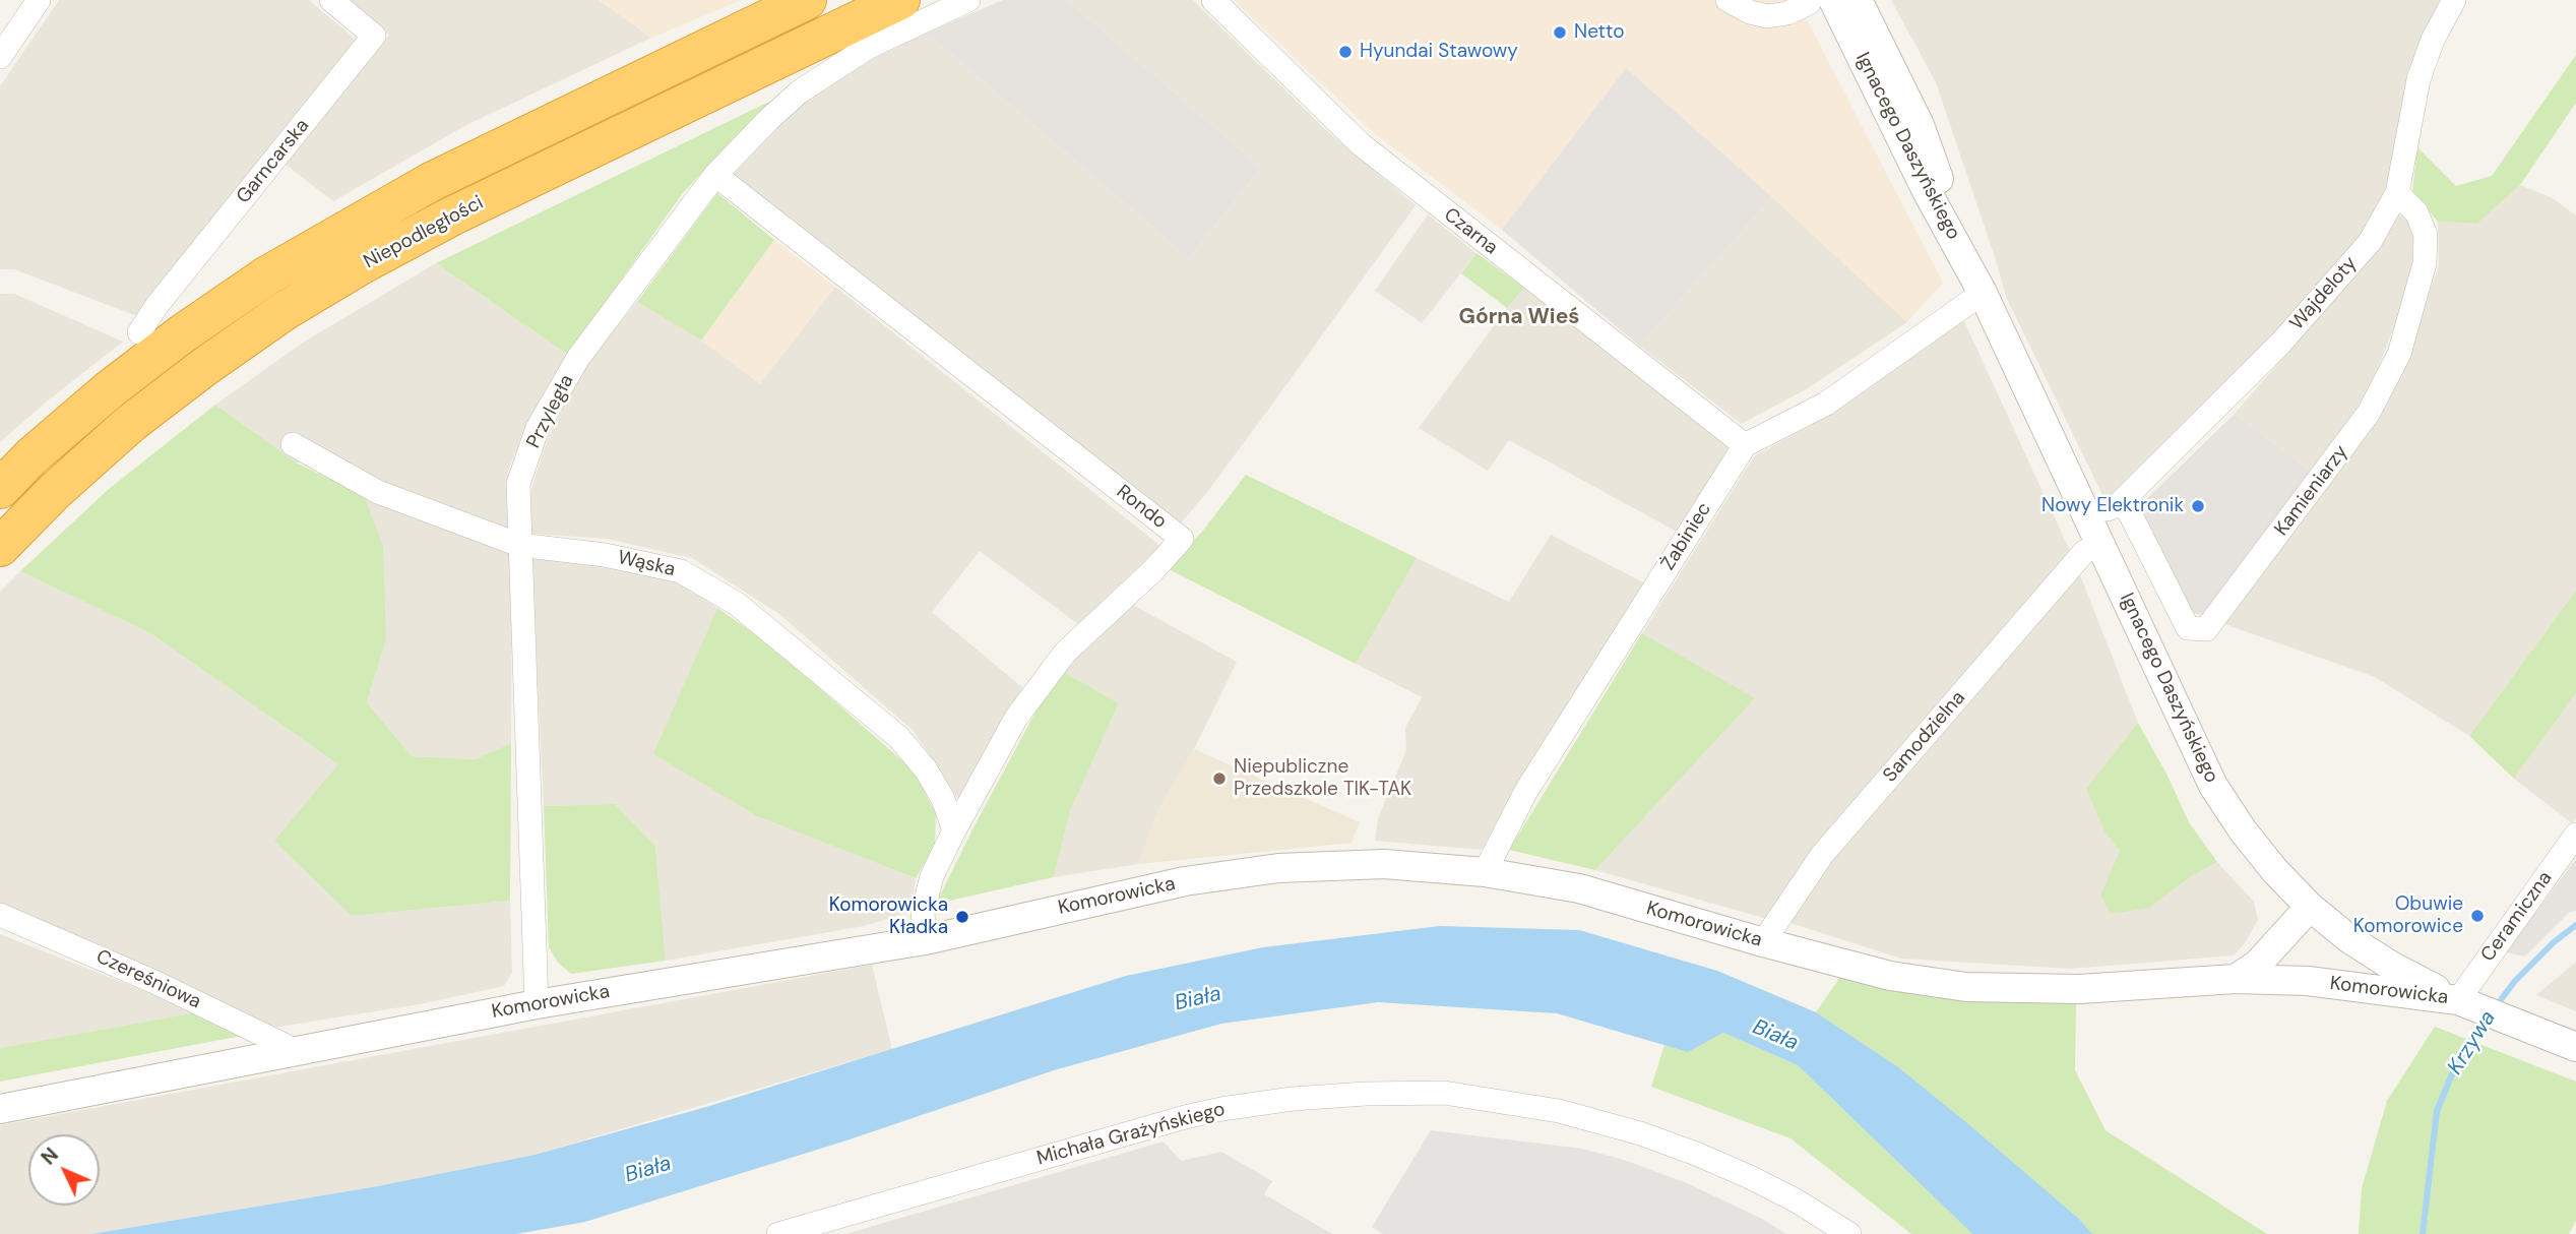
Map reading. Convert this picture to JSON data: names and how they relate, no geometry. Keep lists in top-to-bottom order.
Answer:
{
  "streets": {
    "highway": ["Niepodległości"],
    "street": [
      "Ignacego Daszyńskiego",
      "Garncarska",
      "Czarna",
      "Wajdeloty",
      "Przyległa",
      "Kamieniarzy",
      "Rondo",
      "Żabiniec",
      "Wąska",
      "Samodzielna",
      "Komorowicka",
      "Ceramiczna",
      "Czereśniowa",
      "Michała Grażyńskiego"
    ]
  },
  "crossings": [
    ["Ignacego Daszyńskiego", "Wajdeloty"],
    ["Ignacego Daszyńskiego", "Samodzielna"],
    ["Ignacego Daszyńskiego", "Komorowicka"],
    ["Ignacego Daszyńskiego", "Ceramiczna"],
    ["Czarna", "Żabiniec"],
    ["Wajdeloty", "Kamieniarzy"],
    ["Wajdeloty", "Samodzielna"],
    ["Przyległa", "Rondo"],
    ["Przyległa", "Wąska"],
    ["Przyległa", "Komorowicka"],
    ["Rondo", "Wąska"],
    ["Rondo", "Komorowicka"],
    ["Żabiniec", "Komorowicka"],
    ["Samodzielna", "Komorowicka"],
    ["Komorowicka", "Ceramiczna"],
    ["Komorowicka", "Czereśniowa"]
  ],
  "districts": ["Górna Wieś"],
  "water": ["Biała", "Krzywa"],
  "places": [
    "Netto",
    "Hyundai Stawowy",
    "Nowy Elektronik",
    "Niepubliczne Przedszkole TIK-TAK",
    "Obuwie Komorowice",
    "Komorowicka Kładka"
  ],
  "north": "top left"
}
